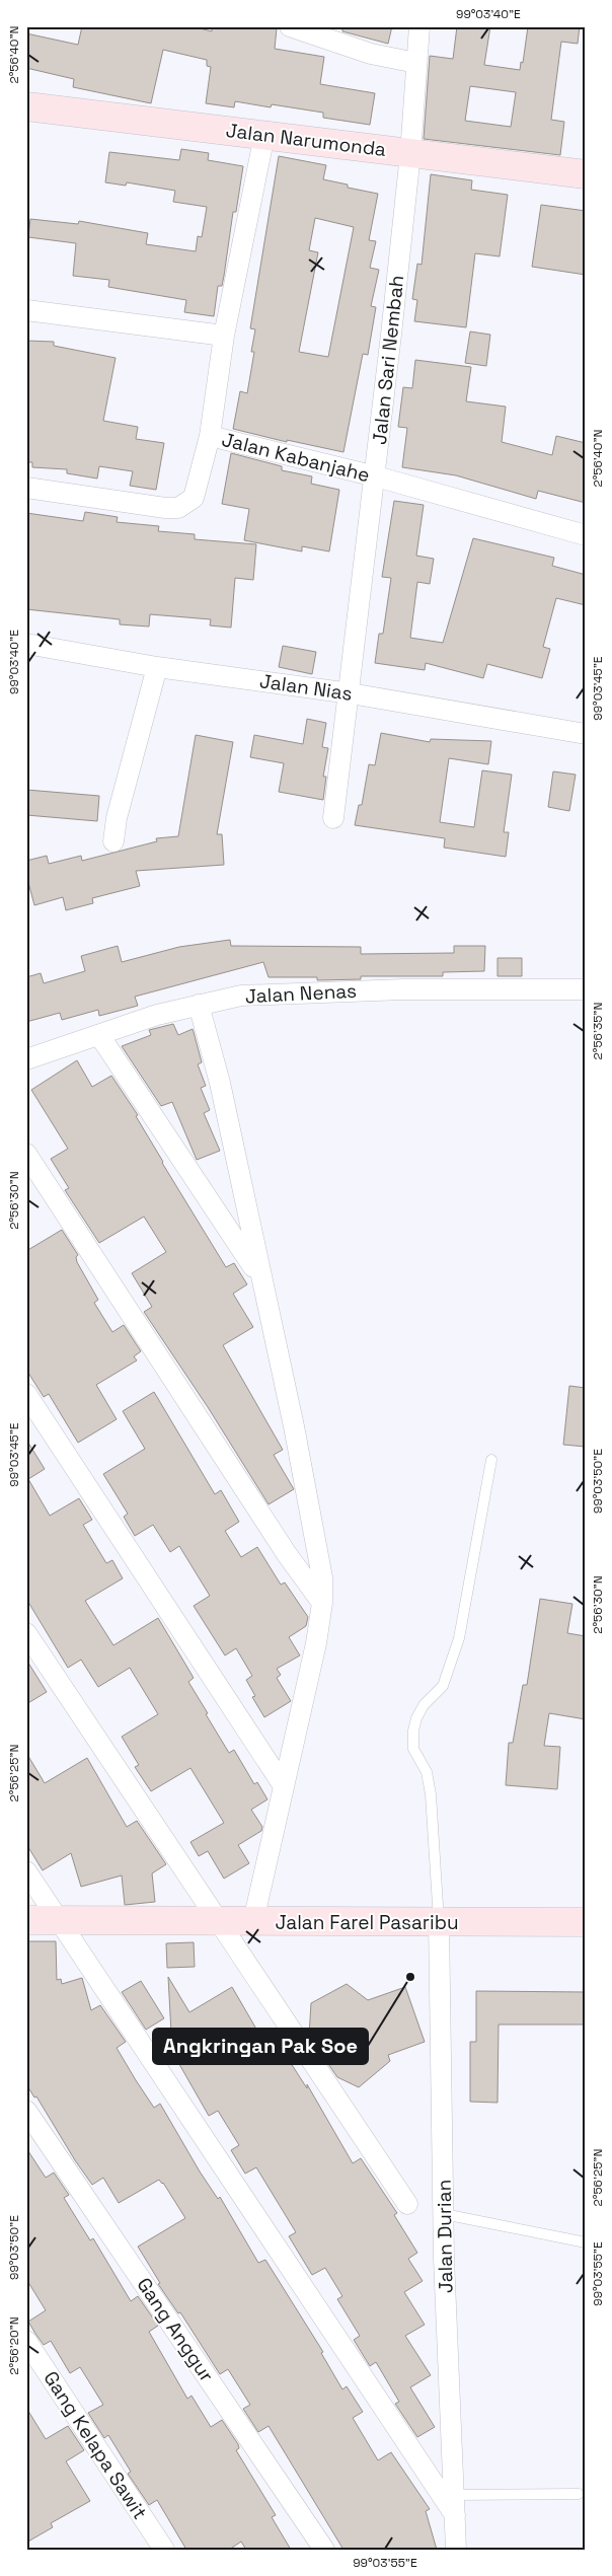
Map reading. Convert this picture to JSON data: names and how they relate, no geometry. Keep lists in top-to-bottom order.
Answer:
{
  "streets": {
    "street": [
      "Jalan Narumonda",
      "Jalan Sari Nembah",
      "Jalan Kabanjahe",
      "Jalan Nias",
      "Jalan Nenas",
      "Jalan Farel Pasaribu",
      "Jalan Durian",
      "Gang Anggur",
      "Gang Kelapa Sawit"
    ]
  },
  "crossings": [
    ["Jalan Narumonda", "Jalan Sari Nembah"],
    ["Jalan Narumonda", "Jalan Kabanjahe"],
    ["Jalan Sari Nembah", "Jalan Kabanjahe"],
    ["Jalan Sari Nembah", "Jalan Nias"],
    ["Jalan Farel Pasaribu", "Jalan Durian"]
  ],
  "places": ["Angkringan Pak Soe"],
  "coordinates": [
    "99°03'40\"E",
    "2°56'40\"N",
    "99°03'45\"E",
    "2°56'35\"N",
    "2°56'30\"N",
    "99°03'50\"E",
    "2°56'25\"N",
    "99°03'55\"E",
    "2°56'20\"N"
  ]
}
